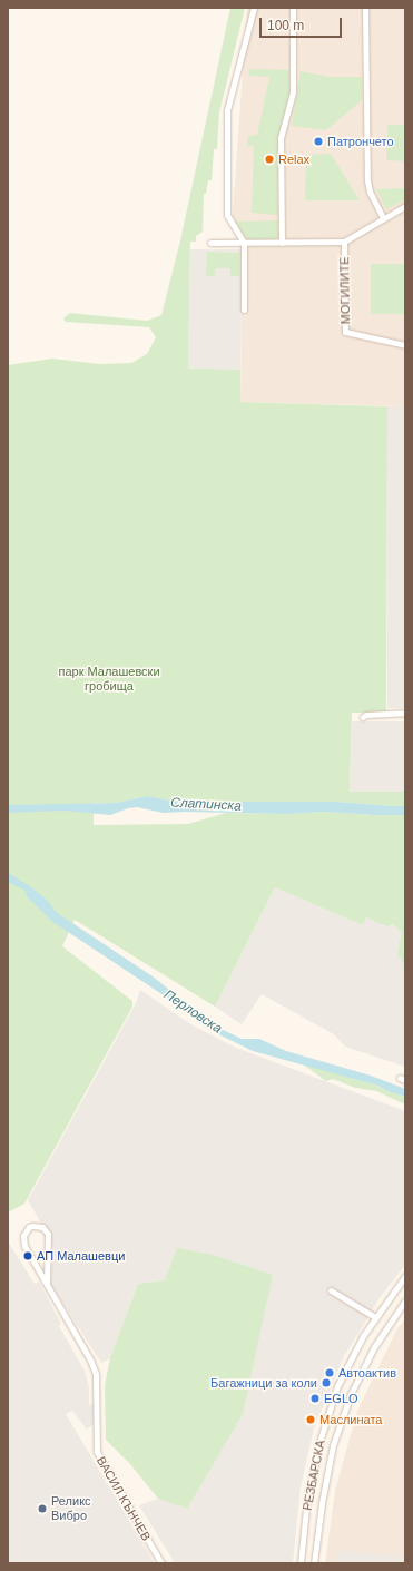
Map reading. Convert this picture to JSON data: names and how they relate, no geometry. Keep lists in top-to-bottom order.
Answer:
{
  "streets": {
    "street": ["МОГИЛИТЕ", "РЕЗБАРСКА", "ВАСИЛ КЪНЧЕВ"]
  },
  "water": ["Слатинска", "Перловска"],
  "parks": ["парк Малашевски гробища"],
  "places": [
    "Патрончето",
    "Relax",
    "АП Малашевци",
    "Автоактив",
    "Багажници за коли",
    "EGLO",
    "Маслината",
    "Реликс Вибро"
  ],
  "scale_bar": "100 m"
}
